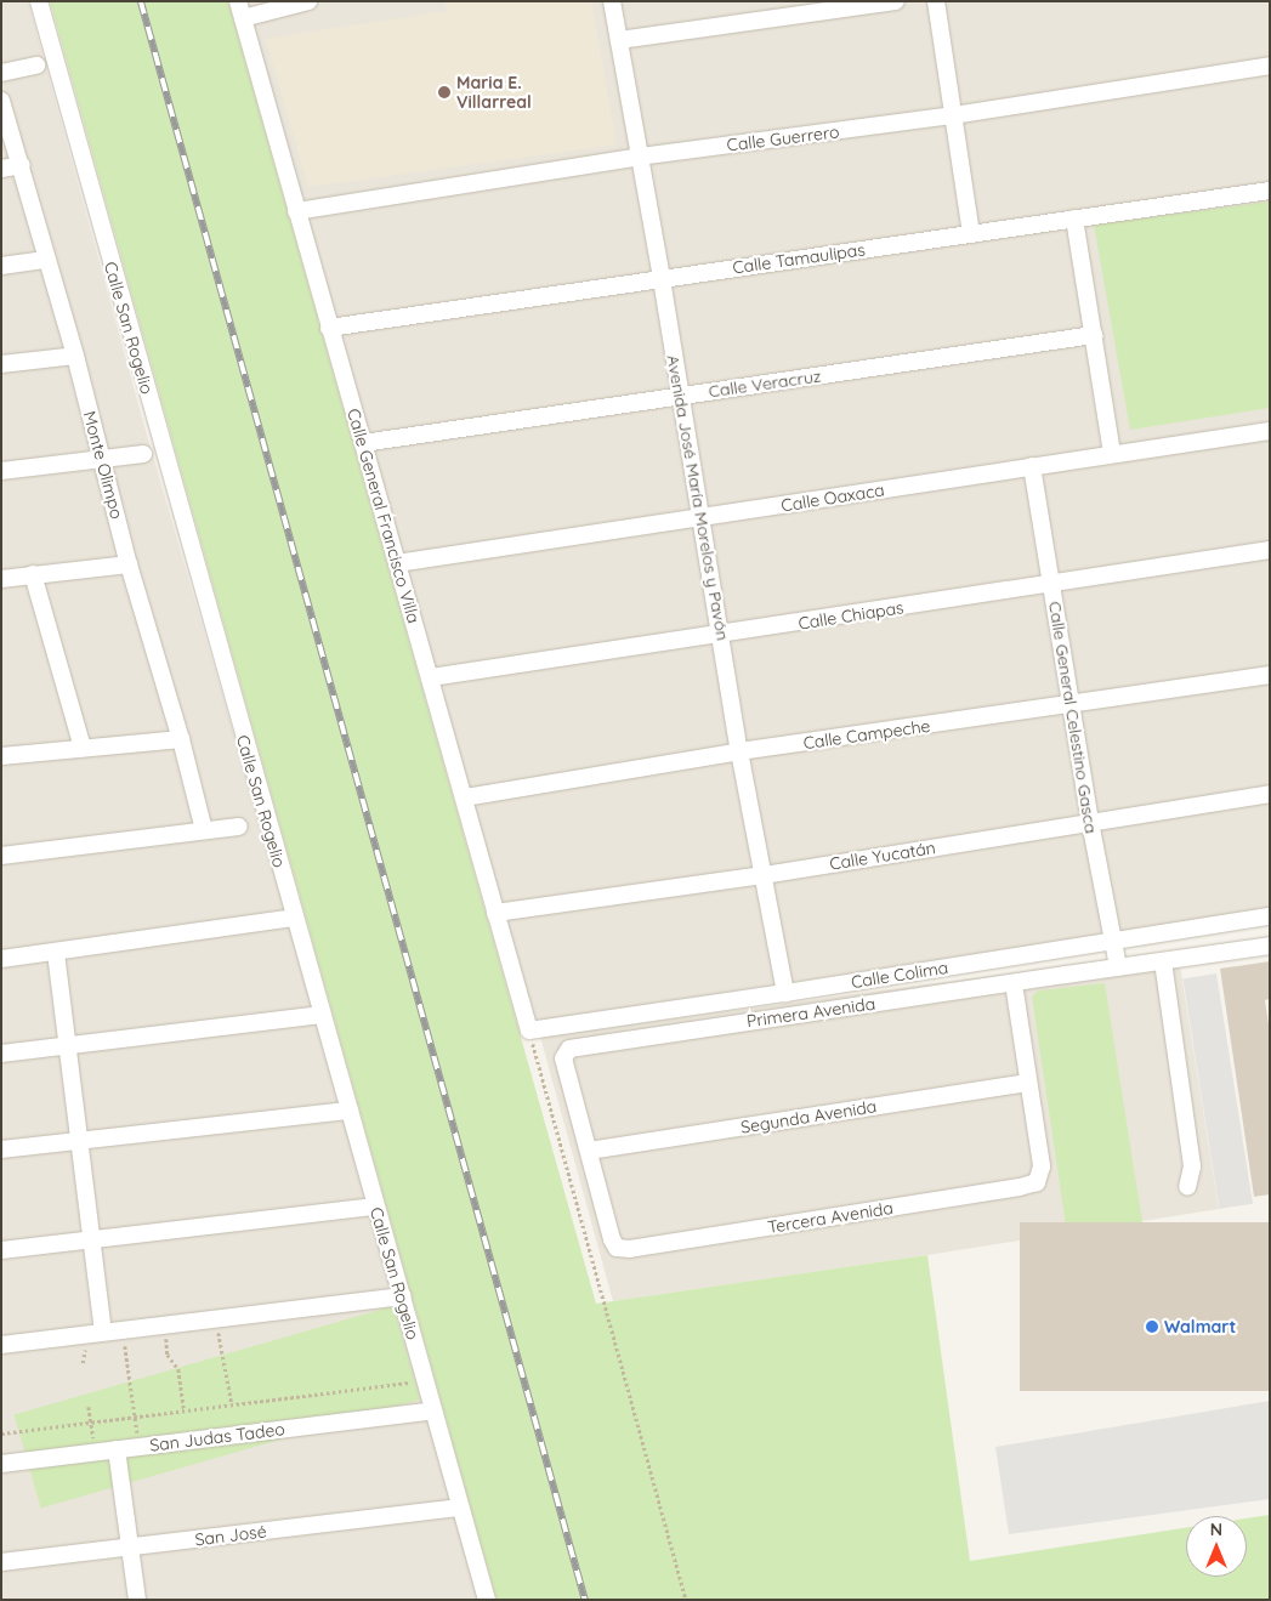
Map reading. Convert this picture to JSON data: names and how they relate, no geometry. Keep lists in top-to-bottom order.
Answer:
{
  "streets": {
    "street": [
      "Calle Guerrero",
      "Calle Tamaulipas",
      "Calle San Rogelio",
      "Calle Veracruz",
      "Monte Olimpo",
      "Avenida José María Morelos y Pavón",
      "Calle Oaxaca",
      "Calle General Francisco Villa",
      "Calle Chiapas",
      "Calle General Celestino Gasca",
      "Calle Campeche",
      "Calle Yucatán",
      "Calle Colima",
      "Primera Avenida",
      "Segunda Avenida",
      "Tercera Avenida",
      "San Judas Tadeo",
      "San José"
    ]
  },
  "crossings": [
    ["Calle Guerrero", "Avenida José María Morelos y Pavón"],
    ["Calle Guerrero", "Calle General Francisco Villa"],
    ["Calle Tamaulipas", "Avenida José María Morelos y Pavón"],
    ["Calle Tamaulipas", "Calle General Francisco Villa"],
    ["Calle San Rogelio", "San Judas Tadeo"],
    ["Calle San Rogelio", "San José"],
    ["Calle Veracruz", "Avenida José María Morelos y Pavón"],
    ["Calle Veracruz", "Calle General Francisco Villa"],
    ["Avenida José María Morelos y Pavón", "Calle Oaxaca"],
    ["Avenida José María Morelos y Pavón", "Calle Chiapas"],
    ["Avenida José María Morelos y Pavón", "Calle Campeche"],
    ["Avenida José María Morelos y Pavón", "Calle Yucatán"],
    ["Avenida José María Morelos y Pavón", "Calle Colima"],
    ["Calle Oaxaca", "Calle General Francisco Villa"],
    ["Calle Oaxaca", "Calle General Celestino Gasca"],
    ["Calle General Francisco Villa", "Calle Chiapas"],
    ["Calle General Francisco Villa", "Calle Campeche"],
    ["Calle General Francisco Villa", "Calle Yucatán"],
    ["Calle General Francisco Villa", "Calle Colima"],
    ["Calle Chiapas", "Calle General Celestino Gasca"],
    ["Calle General Celestino Gasca", "Calle Campeche"],
    ["Calle General Celestino Gasca", "Calle Yucatán"],
    ["Calle General Celestino Gasca", "Calle Colima"],
    ["Calle General Celestino Gasca", "Primera Avenida"],
    ["Primera Avenida", "Segunda Avenida"],
    ["Primera Avenida", "Tercera Avenida"],
    ["Segunda Avenida", "Tercera Avenida"]
  ],
  "places": ["Maria E. Villarreal", "Walmart"],
  "north": "top"
}
